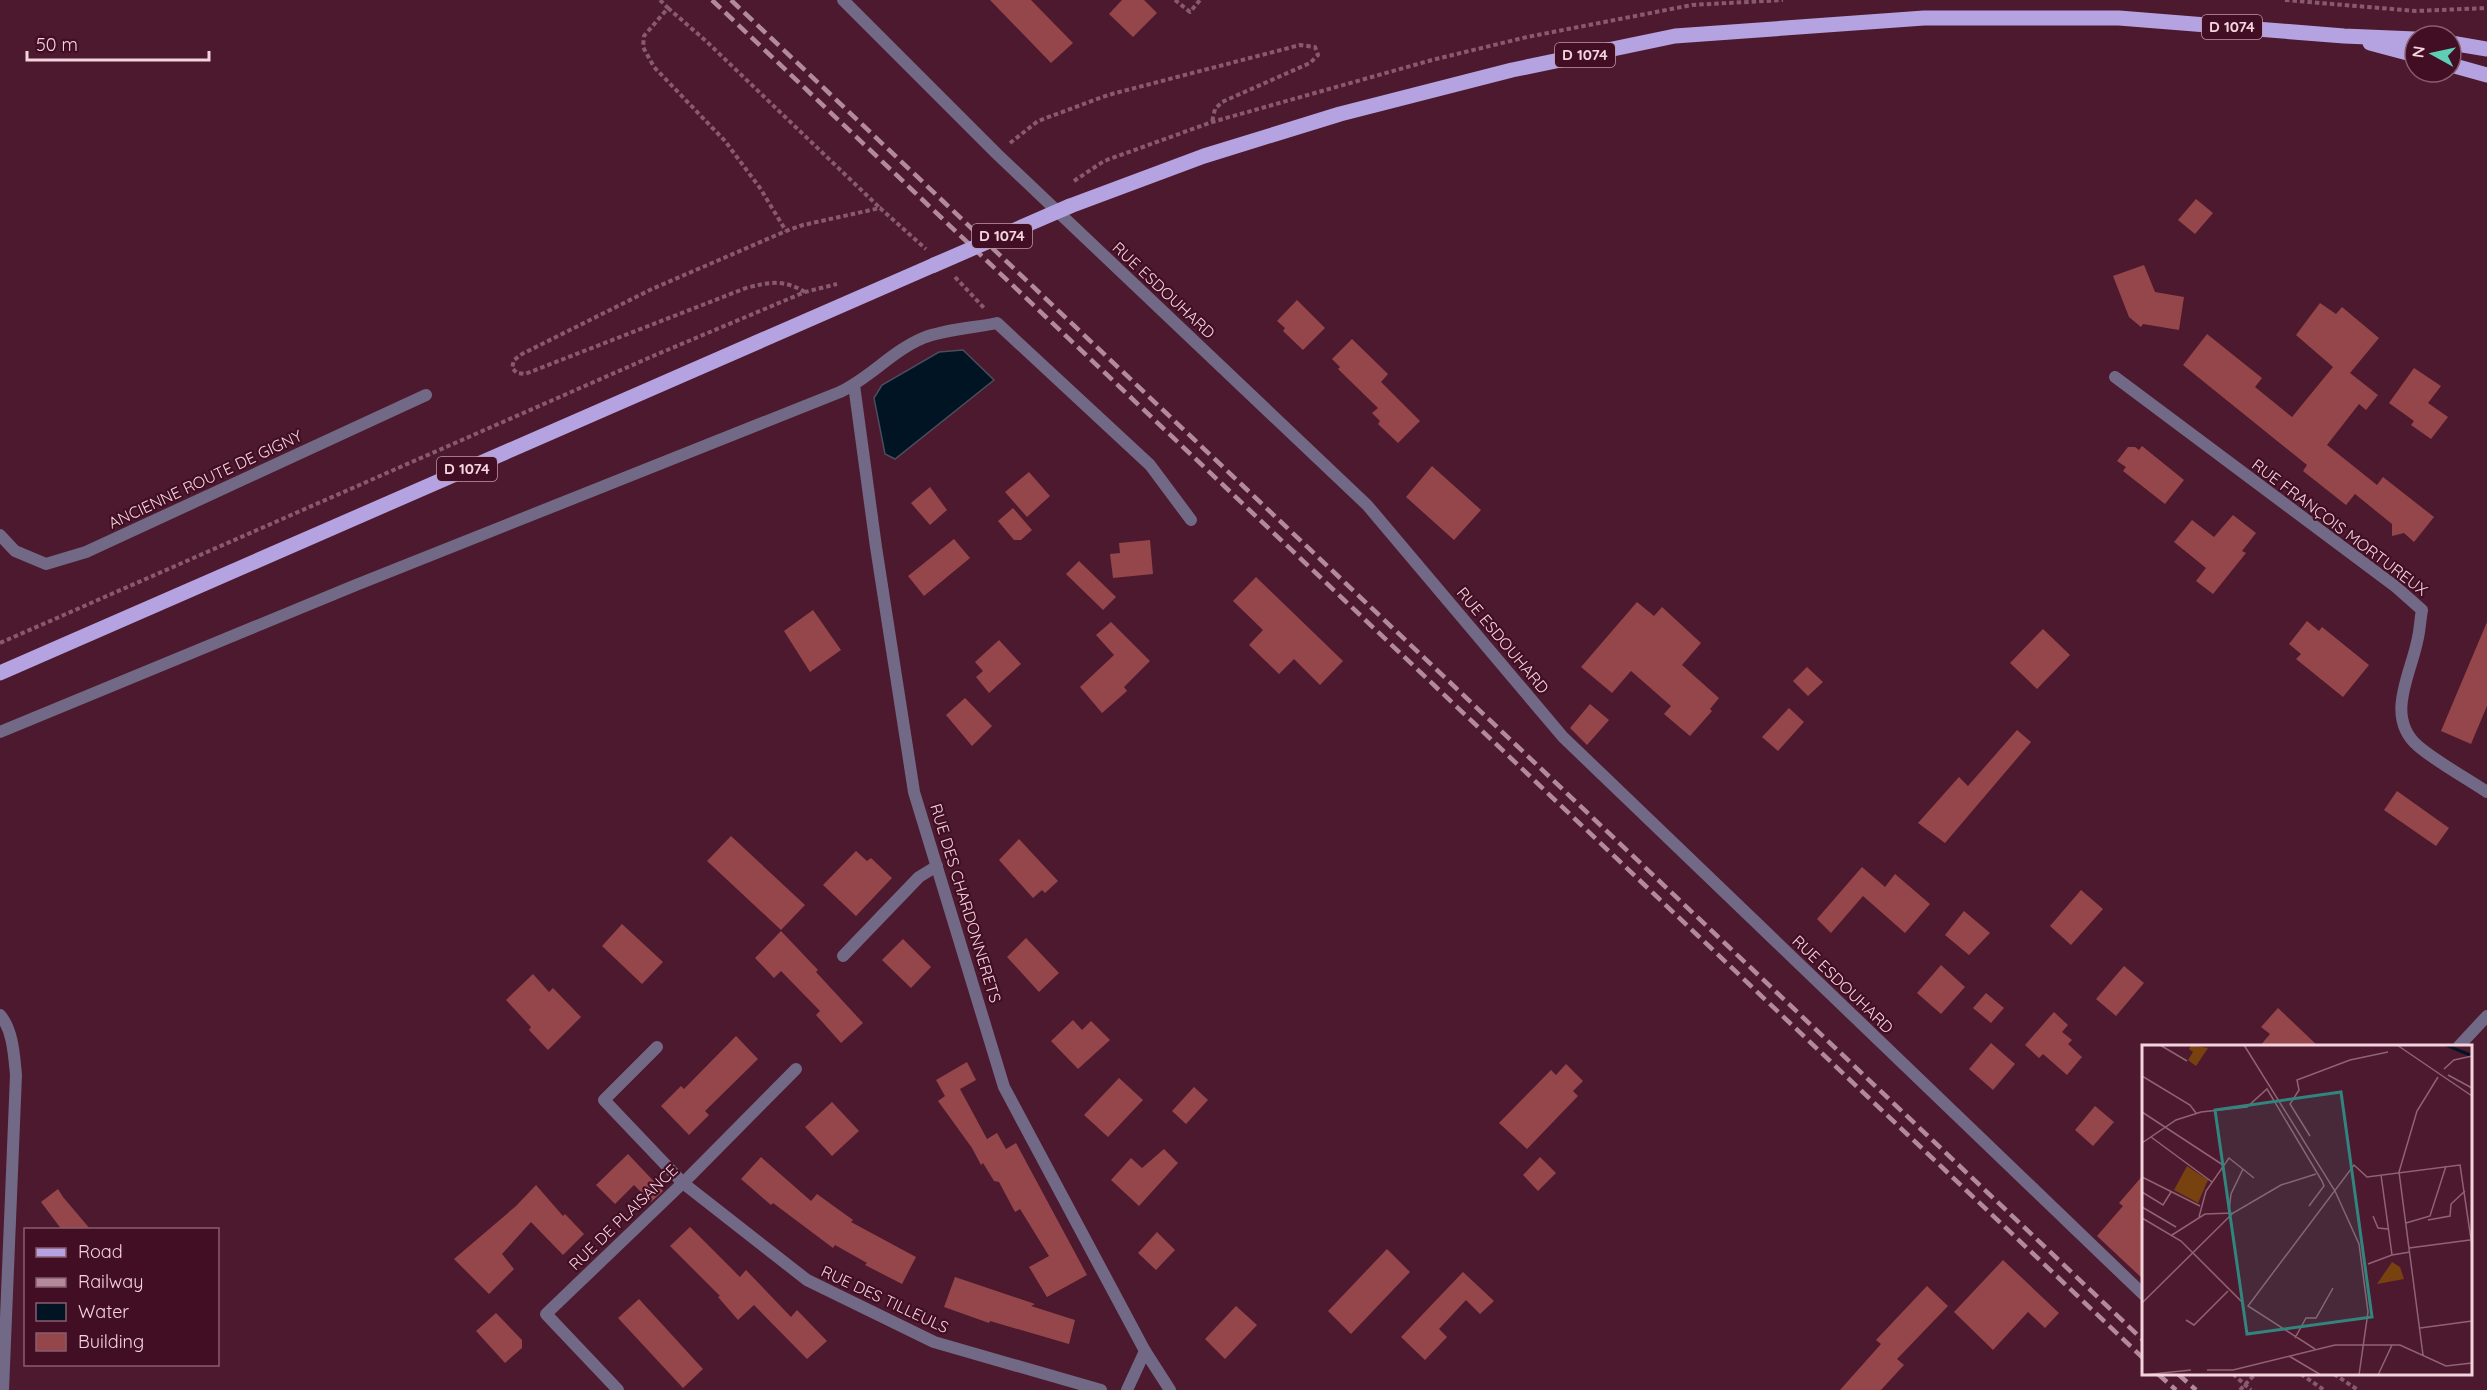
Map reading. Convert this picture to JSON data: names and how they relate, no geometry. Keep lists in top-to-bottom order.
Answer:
{
  "streets": {
    "main road": ["D 1074"],
    "street": [
      "RUE ESDOUHARD",
      "ANCIENNE ROUTE DE GIGNY",
      "RUE FRANÇOIS MORTUREUX",
      "RUE DES CHARDONNERETS",
      "RUE DE PLAISANCE",
      "RUE DES TILLEULS"
    ]
  },
  "crossings": [
    ["RUE DE PLAISANCE", "RUE DES TILLEULS"]
  ],
  "legend": [
    "Road",
    "Railway",
    "Water",
    "Building"
  ],
  "scale_bar": "50 m",
  "north": "left"
}
